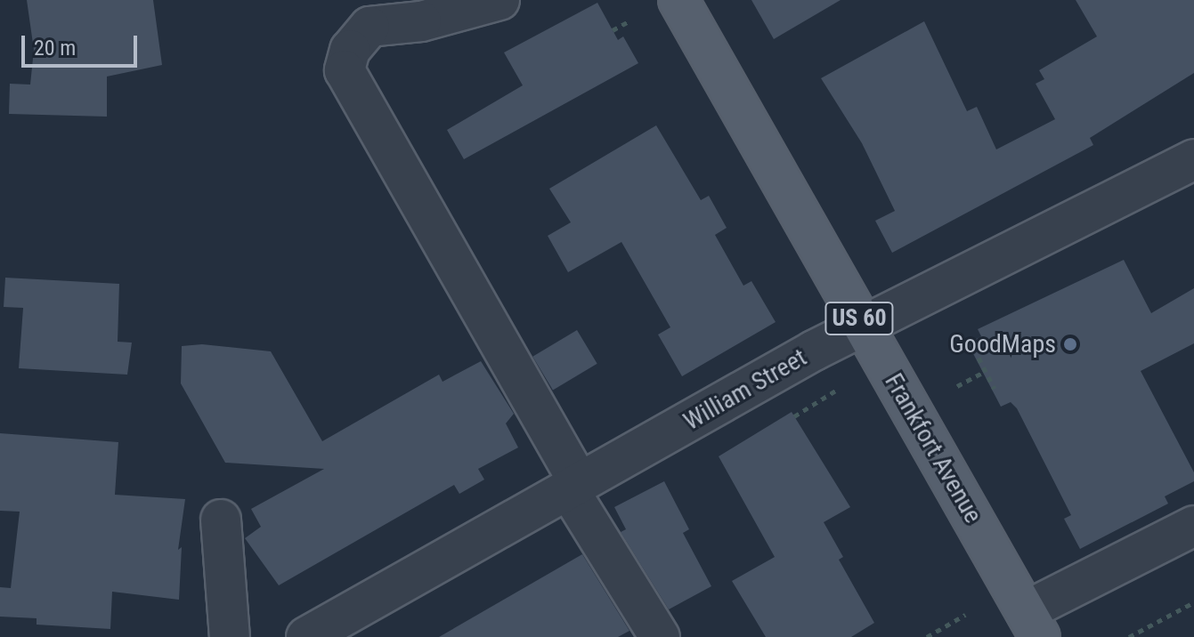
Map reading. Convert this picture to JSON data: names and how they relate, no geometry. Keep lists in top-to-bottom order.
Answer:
{
  "streets": {
    "main road": ["US 60", "Frankfort Avenue"],
    "street": ["William Street"]
  },
  "crossings": [
    ["William Street", "Frankfort Avenue"]
  ],
  "places": ["GoodMaps"],
  "scale_bar": "20 m"
}
